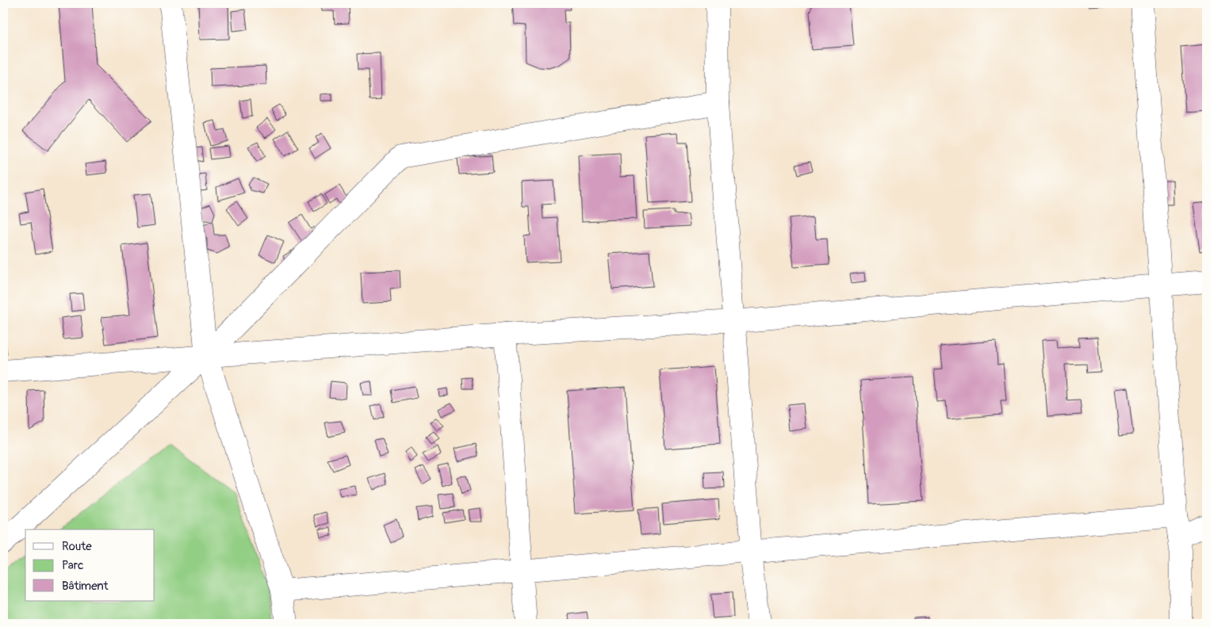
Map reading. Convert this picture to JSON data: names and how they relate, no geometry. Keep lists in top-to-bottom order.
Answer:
{
  "legend": ["Route", "Parc", "Bâtiment"]
}
